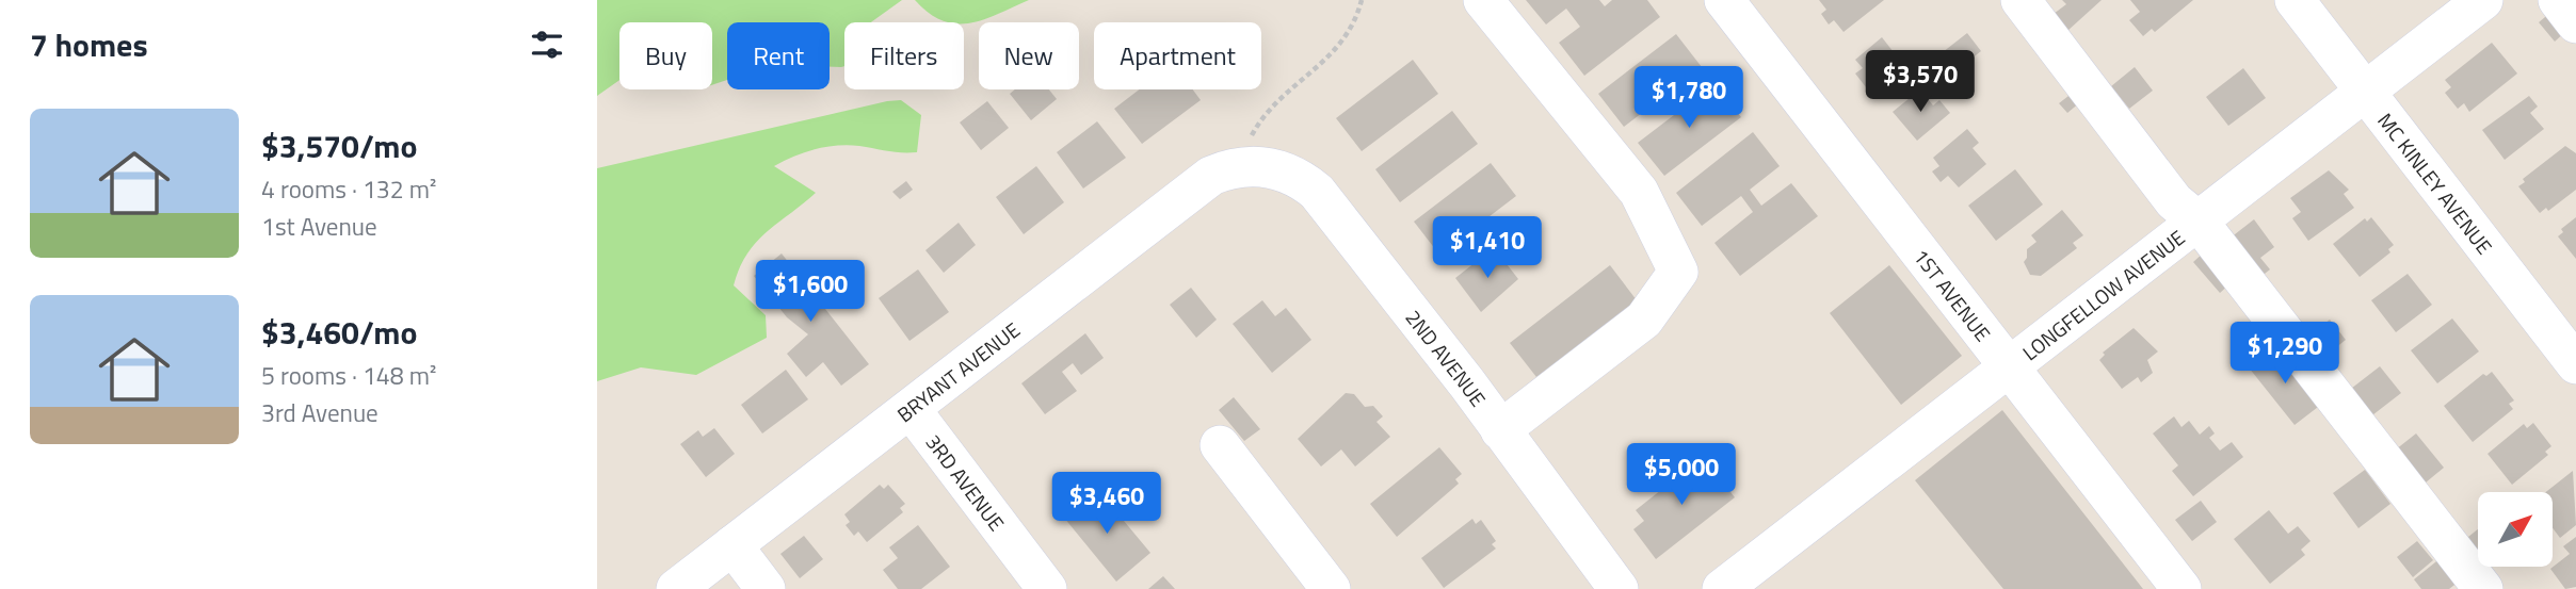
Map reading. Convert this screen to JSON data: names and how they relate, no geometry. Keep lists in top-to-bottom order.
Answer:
{
  "streets": {
    "street": [
      "MC KINLEY AVENUE",
      "1ST AVENUE",
      "LONGFELLOW AVENUE",
      "2ND AVENUE",
      "BRYANT AVENUE",
      "3RD AVENUE"
    ]
  },
  "crossings": [
    ["MC KINLEY AVENUE", "LONGFELLOW AVENUE"],
    ["1ST AVENUE", "LONGFELLOW AVENUE"],
    ["2ND AVENUE", "BRYANT AVENUE"],
    ["BRYANT AVENUE", "3RD AVENUE"]
  ],
  "north": "top right",
  "page": {
    "heading": "7 homes",
    "chip": [
      "Buy",
      "Rent",
      "Filters",
      "New",
      "Apartment"
    ],
    "price": [
      "$3,570",
      "$1,780",
      "$1,410",
      "$1,600",
      "$1,290",
      "$5,000",
      "$3,460"
    ],
    "list": [
      {
        "name": "$3,570/mo",
        "note": "4 rooms · 132 m² · 1st Avenue"
      },
      {
        "name": "$3,460/mo",
        "note": "5 rooms · 148 m² · 3rd Avenue"
      }
    ]
  }
}
